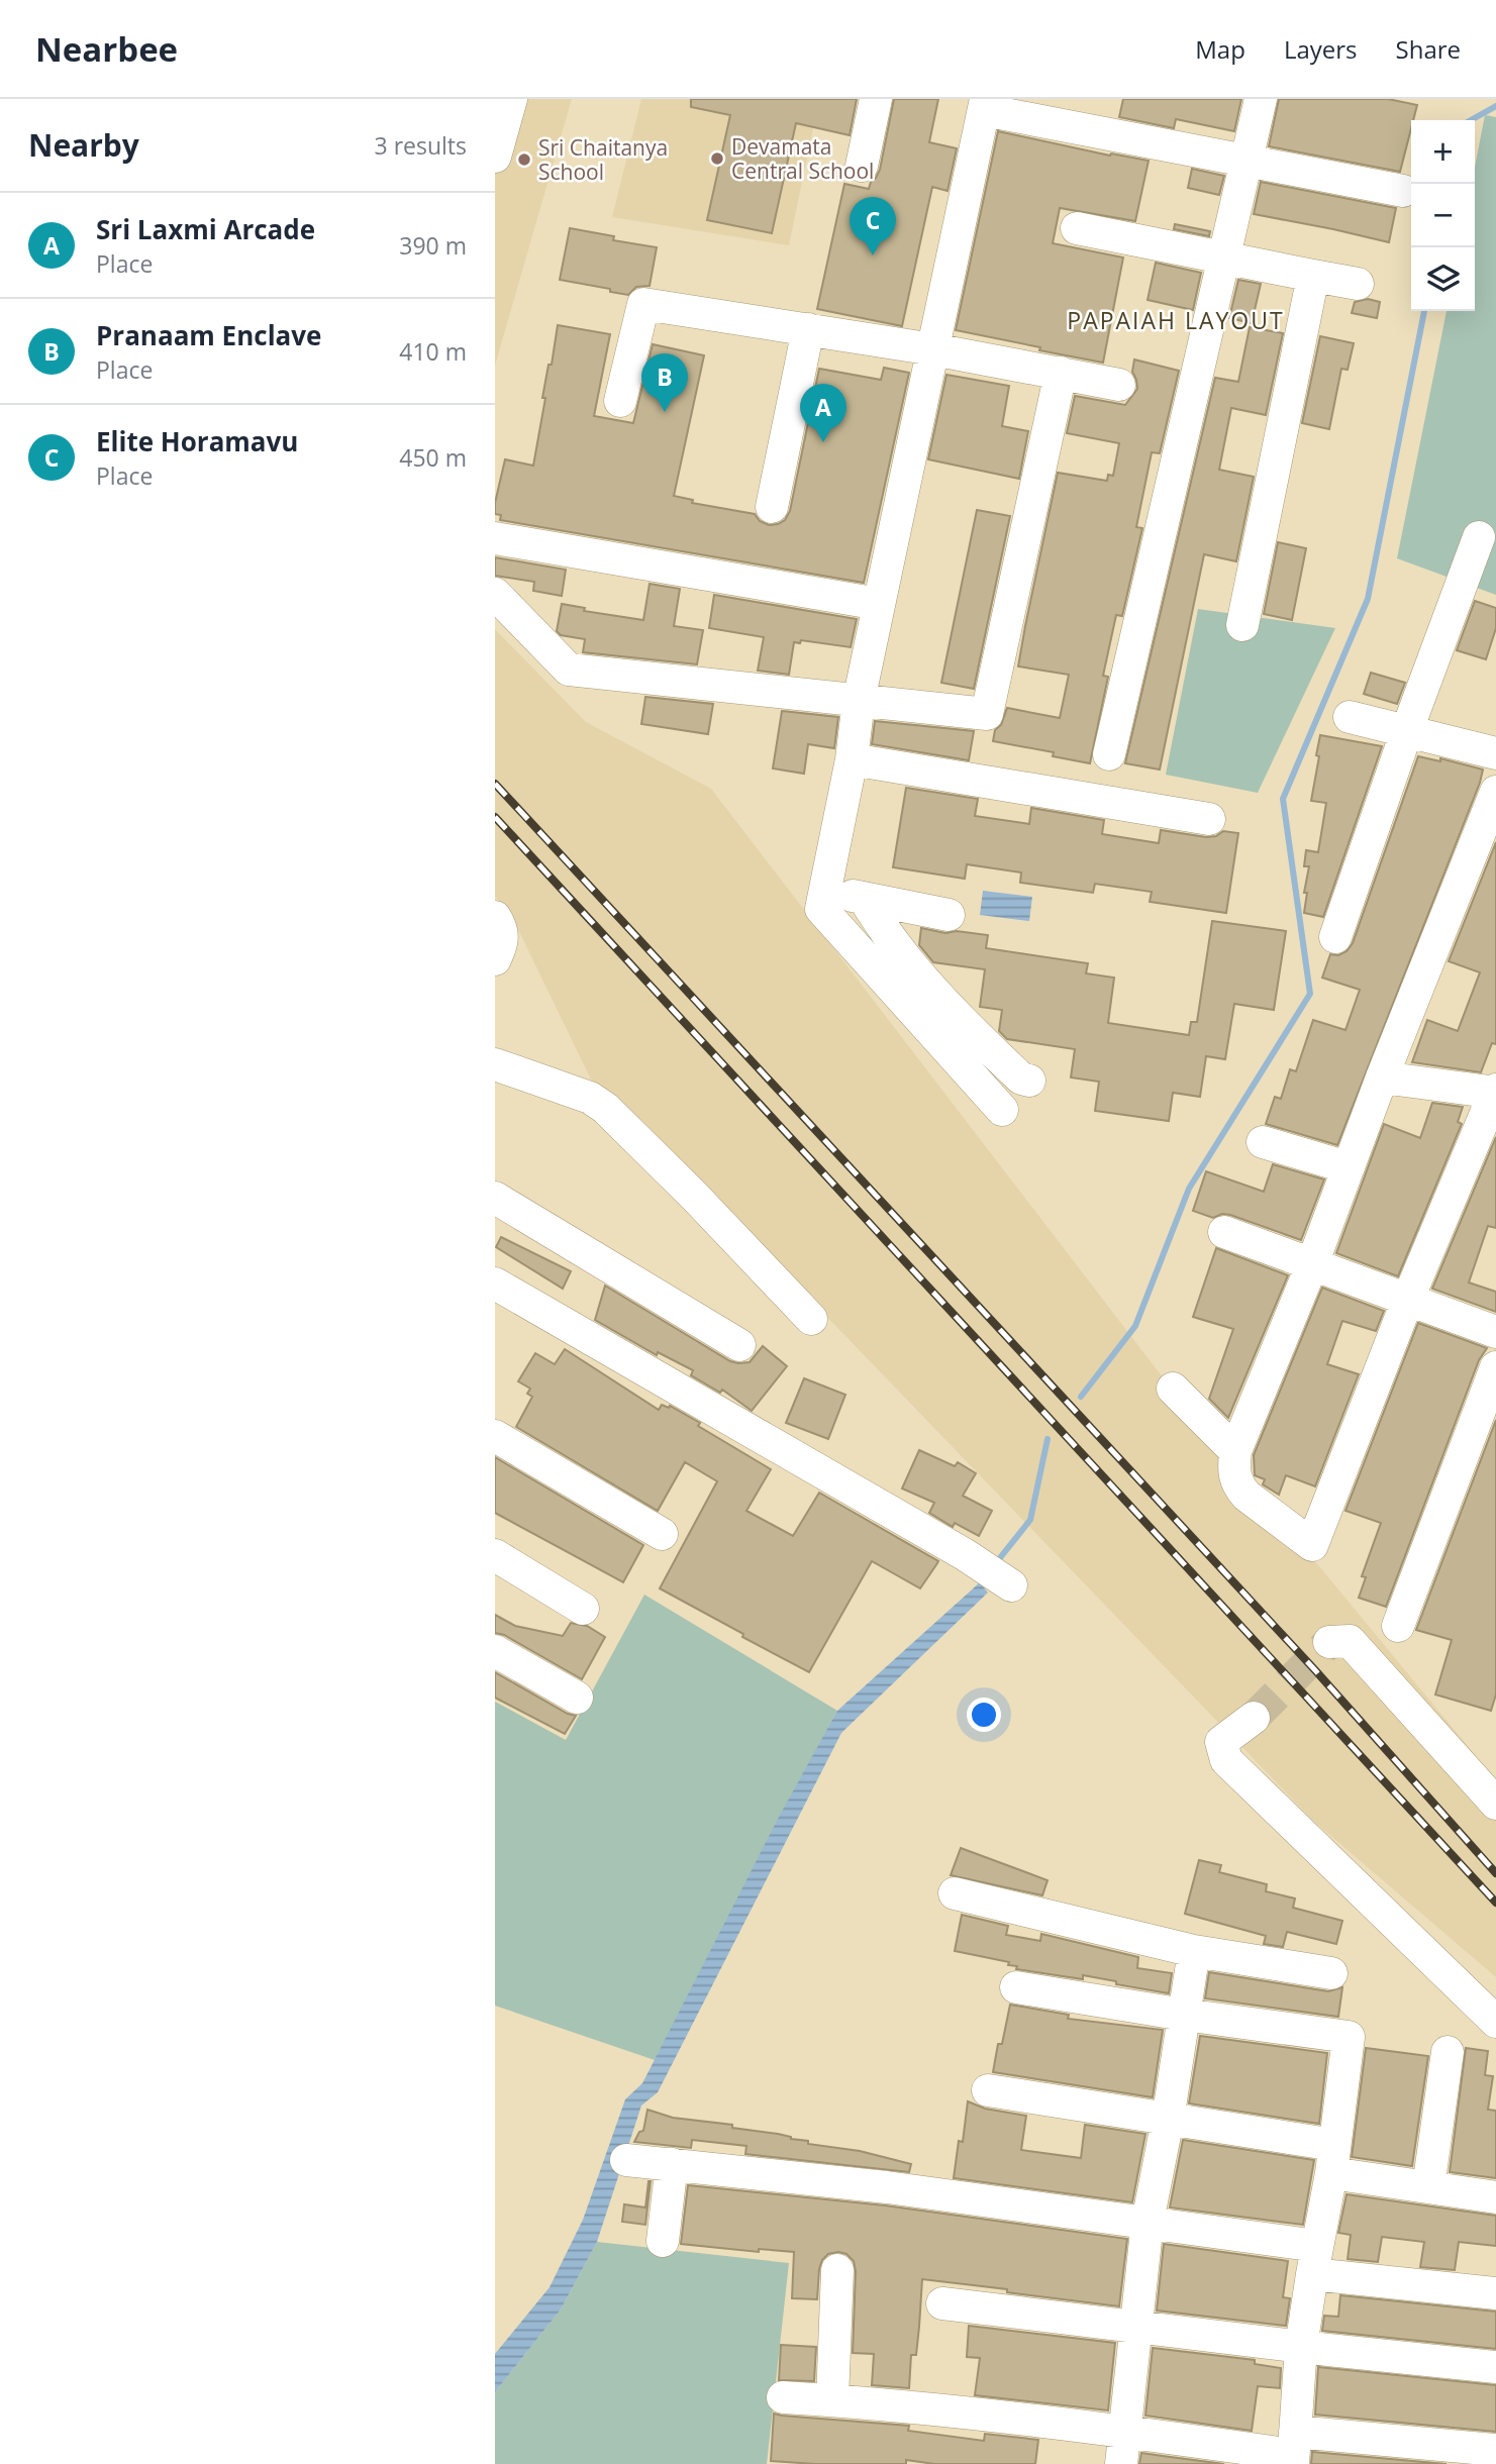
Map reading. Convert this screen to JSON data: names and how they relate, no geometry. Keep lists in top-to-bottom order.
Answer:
{
  "districts": ["PAPAIAH LAYOUT"],
  "places": ["Devamata Central School", "Sri Chaitanya School"],
  "page": {
    "header": "Nearbee",
    "nav": ["Map", "Layers", "Share"],
    "heading": ["Nearby", "3 results"],
    "map_buttons": ["+", "−"],
    "list": [
      {
        "mark": "A",
        "name": "Sri Laxmi Arcade",
        "note": "Place",
        "value": "390 m"
      },
      {
        "mark": "B",
        "name": "Pranaam Enclave",
        "note": "Place",
        "value": "410 m"
      },
      {
        "mark": "C",
        "name": "Elite Horamavu",
        "note": "Place",
        "value": "450 m"
      }
    ],
    "pins": ["C", "B", "A"]
  }
}
